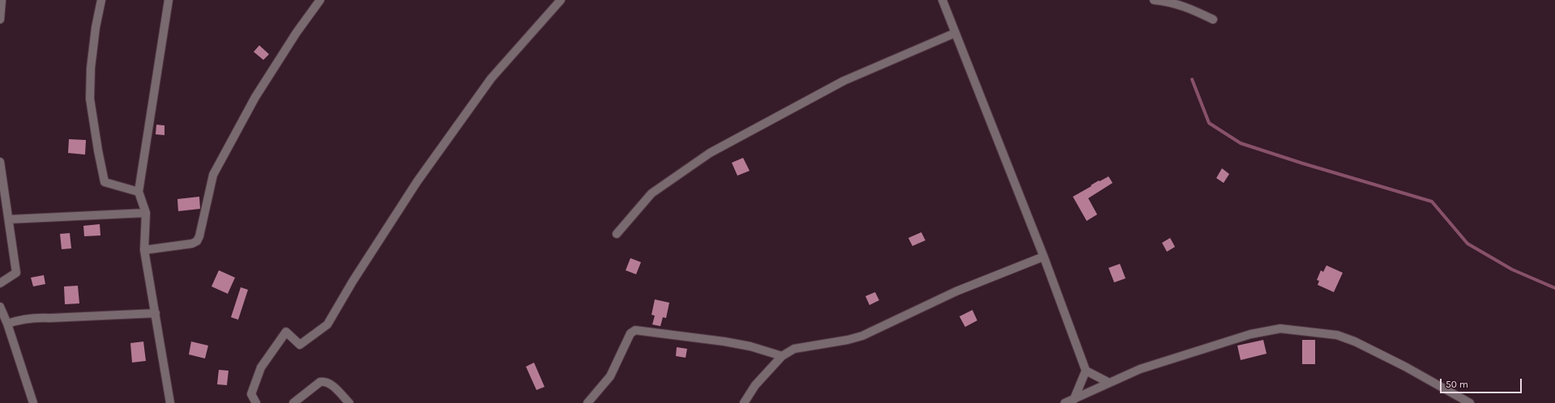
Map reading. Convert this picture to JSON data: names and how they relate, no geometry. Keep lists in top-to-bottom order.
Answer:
{
  "scale_bar": "50 m"
}
